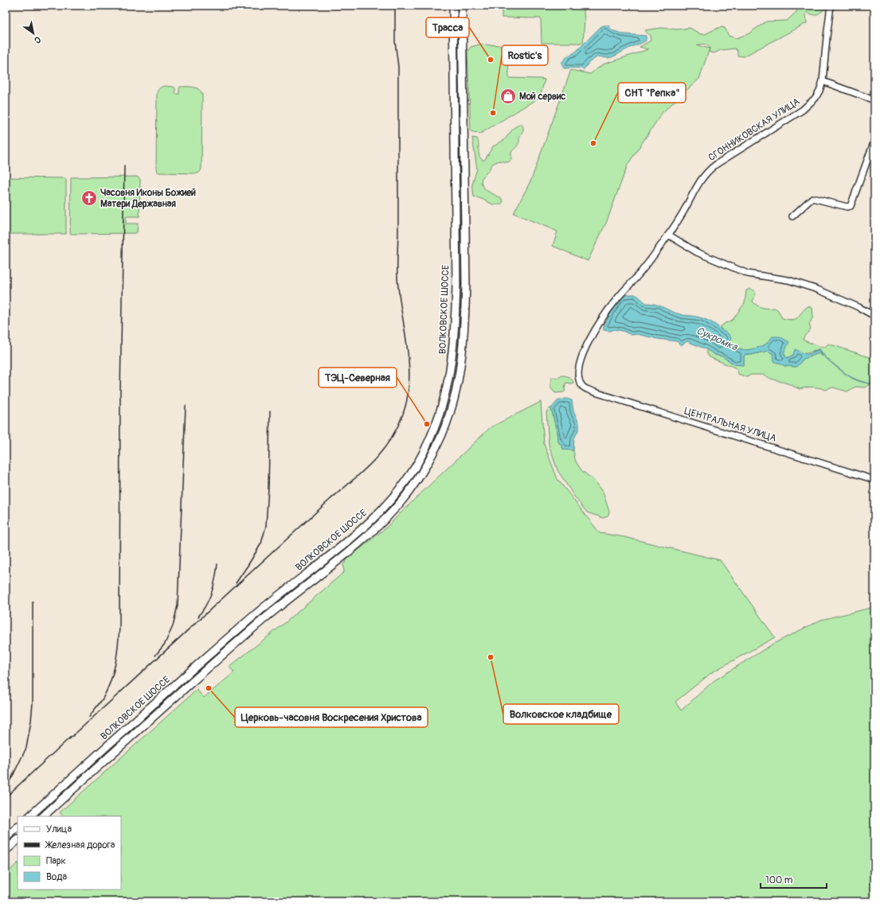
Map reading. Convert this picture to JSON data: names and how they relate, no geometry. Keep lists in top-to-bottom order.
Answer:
{
  "streets": {
    "main road": ["ВОЛКОВСКОЕ ШОССЕ"],
    "street": ["СГОННИКОВСКАЯ УЛИЦА", "ЦЕНТРАЛЬНАЯ УЛИЦА"]
  },
  "crossings": [
    ["СГОННИКОВСКАЯ УЛИЦА", "ЦЕНТРАЛЬНАЯ УЛИЦА"]
  ],
  "water": ["Сукромка"],
  "places": {
    "other": [
      "Трасса",
      "Rostic's",
      "СНТ \"Репка\"",
      "ТЭЦ-Северная",
      "Волковское кладбище",
      "Церковь-часовня Воскресения Христова"
    ],
    "shop": ["Мой сервис"],
    "church": ["Часовня Иконы Божией Матери Державная"]
  },
  "legend": [
    "Улица",
    "Железная дорога",
    "Парк",
    "Вода"
  ],
  "scale_bar": "100 m",
  "north": "bottom right"
}
